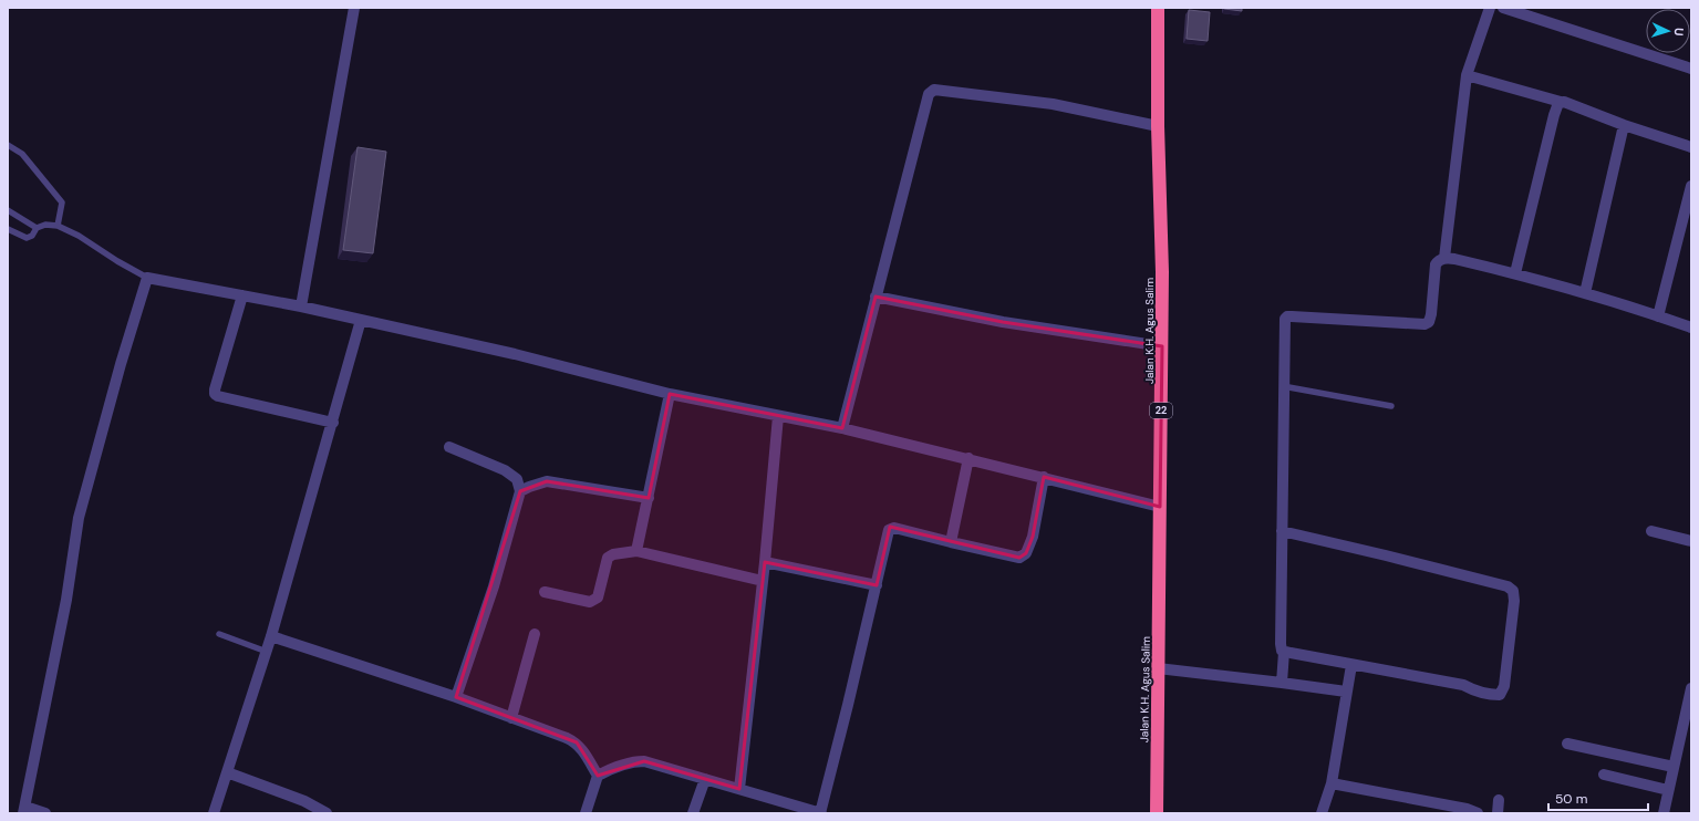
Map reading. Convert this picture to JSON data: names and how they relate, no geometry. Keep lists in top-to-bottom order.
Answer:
{
  "streets": {
    "highway": ["Jalan K.H. Agus Salim", "22"]
  },
  "scale_bar": "50 m",
  "north": "right"
}
